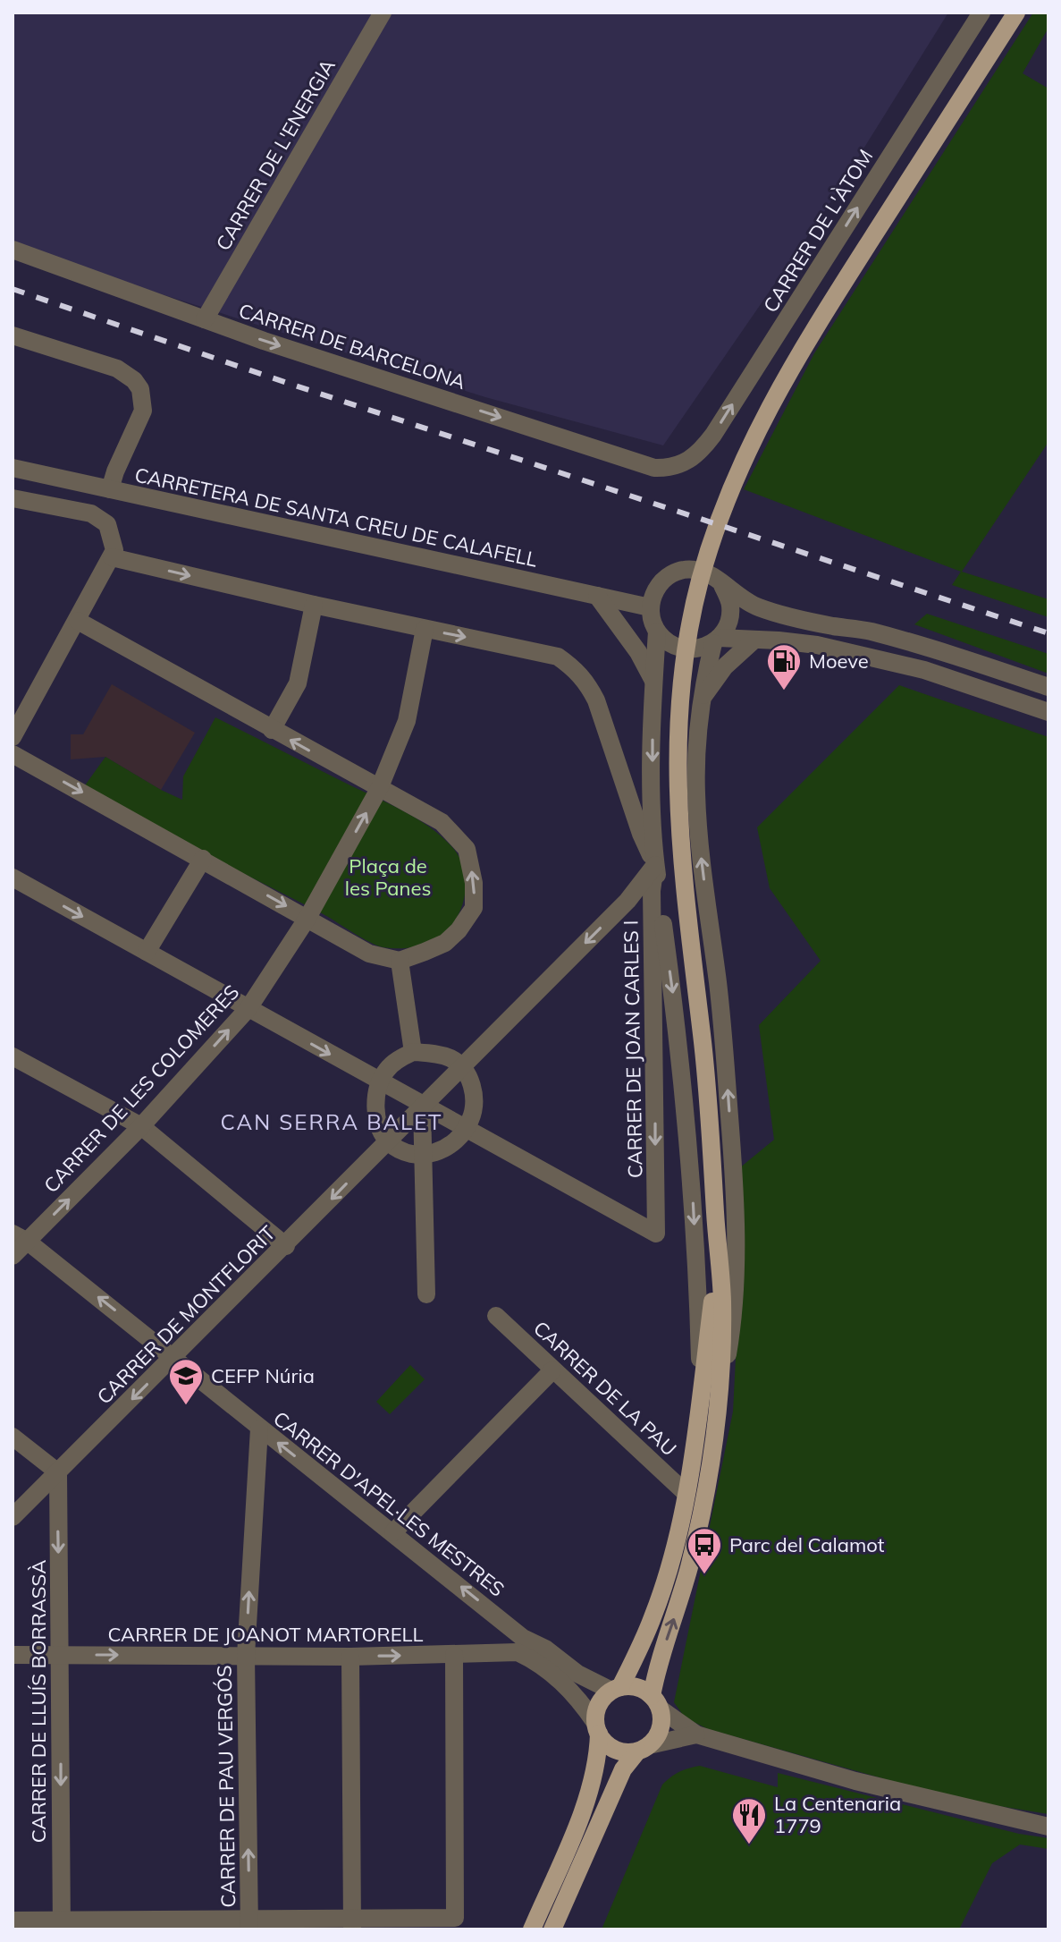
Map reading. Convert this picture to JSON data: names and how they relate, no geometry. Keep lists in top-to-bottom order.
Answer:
{
  "streets": {
    "street": [
      "CARRER DE L'ENERGIA",
      "CARRER DE L'ÀTOM",
      "CARRER DE BARCELONA",
      "CARRETERA DE SANTA CREU DE CALAFELL",
      "CARRER DE JOAN CARLES I",
      "CARRER DE LES COLOMERES",
      "CARRER DE MONTFLORIT",
      "CARRER DE LA PAU",
      "CARRER D'APEL·LES MESTRES",
      "CARRER DE JOANOT MARTORELL",
      "CARRER DE LLUÍS BORRASSÀ",
      "CARRER DE PAU VERGÓS"
    ]
  },
  "crossings": [
    ["CARRER DE L'ENERGIA", "CARRER DE BARCELONA"],
    ["CARRER DE L'ÀTOM", "CARRER DE BARCELONA"],
    ["CARRER DE LES COLOMERES", "CARRER D'APEL·LES MESTRES"],
    ["CARRER DE MONTFLORIT", "CARRER D'APEL·LES MESTRES"],
    ["CARRER DE MONTFLORIT", "CARRER DE LLUÍS BORRASSÀ"],
    ["CARRER D'APEL·LES MESTRES", "CARRER DE JOANOT MARTORELL"],
    ["CARRER D'APEL·LES MESTRES", "CARRER DE PAU VERGÓS"],
    ["CARRER DE JOANOT MARTORELL", "CARRER DE LLUÍS BORRASSÀ"],
    ["CARRER DE JOANOT MARTORELL", "CARRER DE PAU VERGÓS"]
  ],
  "one_way": [
    "CARRER DE L'ÀTOM",
    "CARRER DE BARCELONA",
    "CARRER DE LES COLOMERES",
    "CARRER DE MONTFLORIT",
    "CARRER D'APEL·LES MESTRES",
    "CARRER DE JOANOT MARTORELL",
    "CARRER DE LLUÍS BORRASSÀ"
  ],
  "districts": ["CAN SERRA BALET"],
  "parks": ["Plaça de les Panes"],
  "places": {
    "fuel station": ["Moeve"],
    "school or university": ["CEFP Núria"],
    "bus stop": ["Parc del Calamot"],
    "restaurant": ["La Centenaria 1779"]
  }
}
